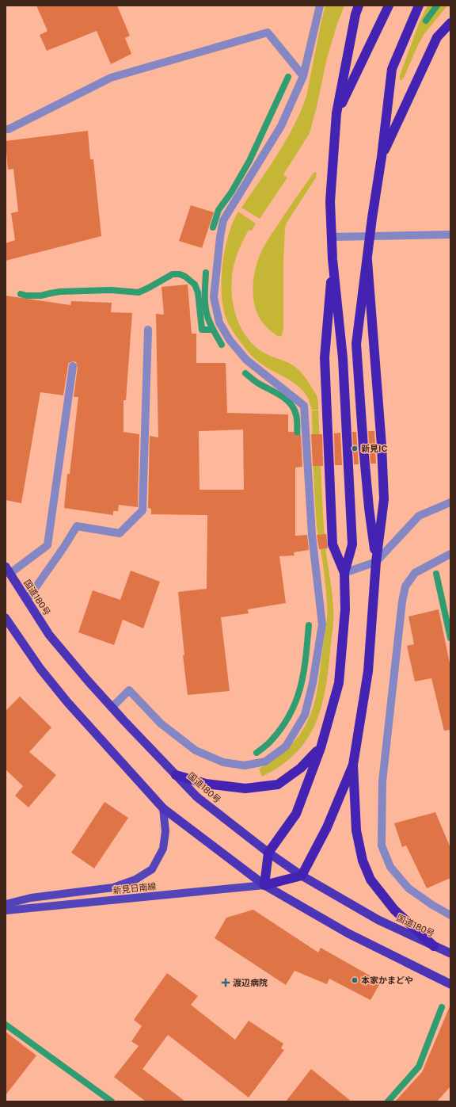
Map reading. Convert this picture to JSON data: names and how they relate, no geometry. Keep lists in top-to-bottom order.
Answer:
{
  "streets": {
    "highway": ["国道180号"],
    "main road": ["新見日南線"]
  },
  "places": {
    "other": ["新見IC", "本家かまどや"],
    "health": ["渡辺病院"]
  }
}
